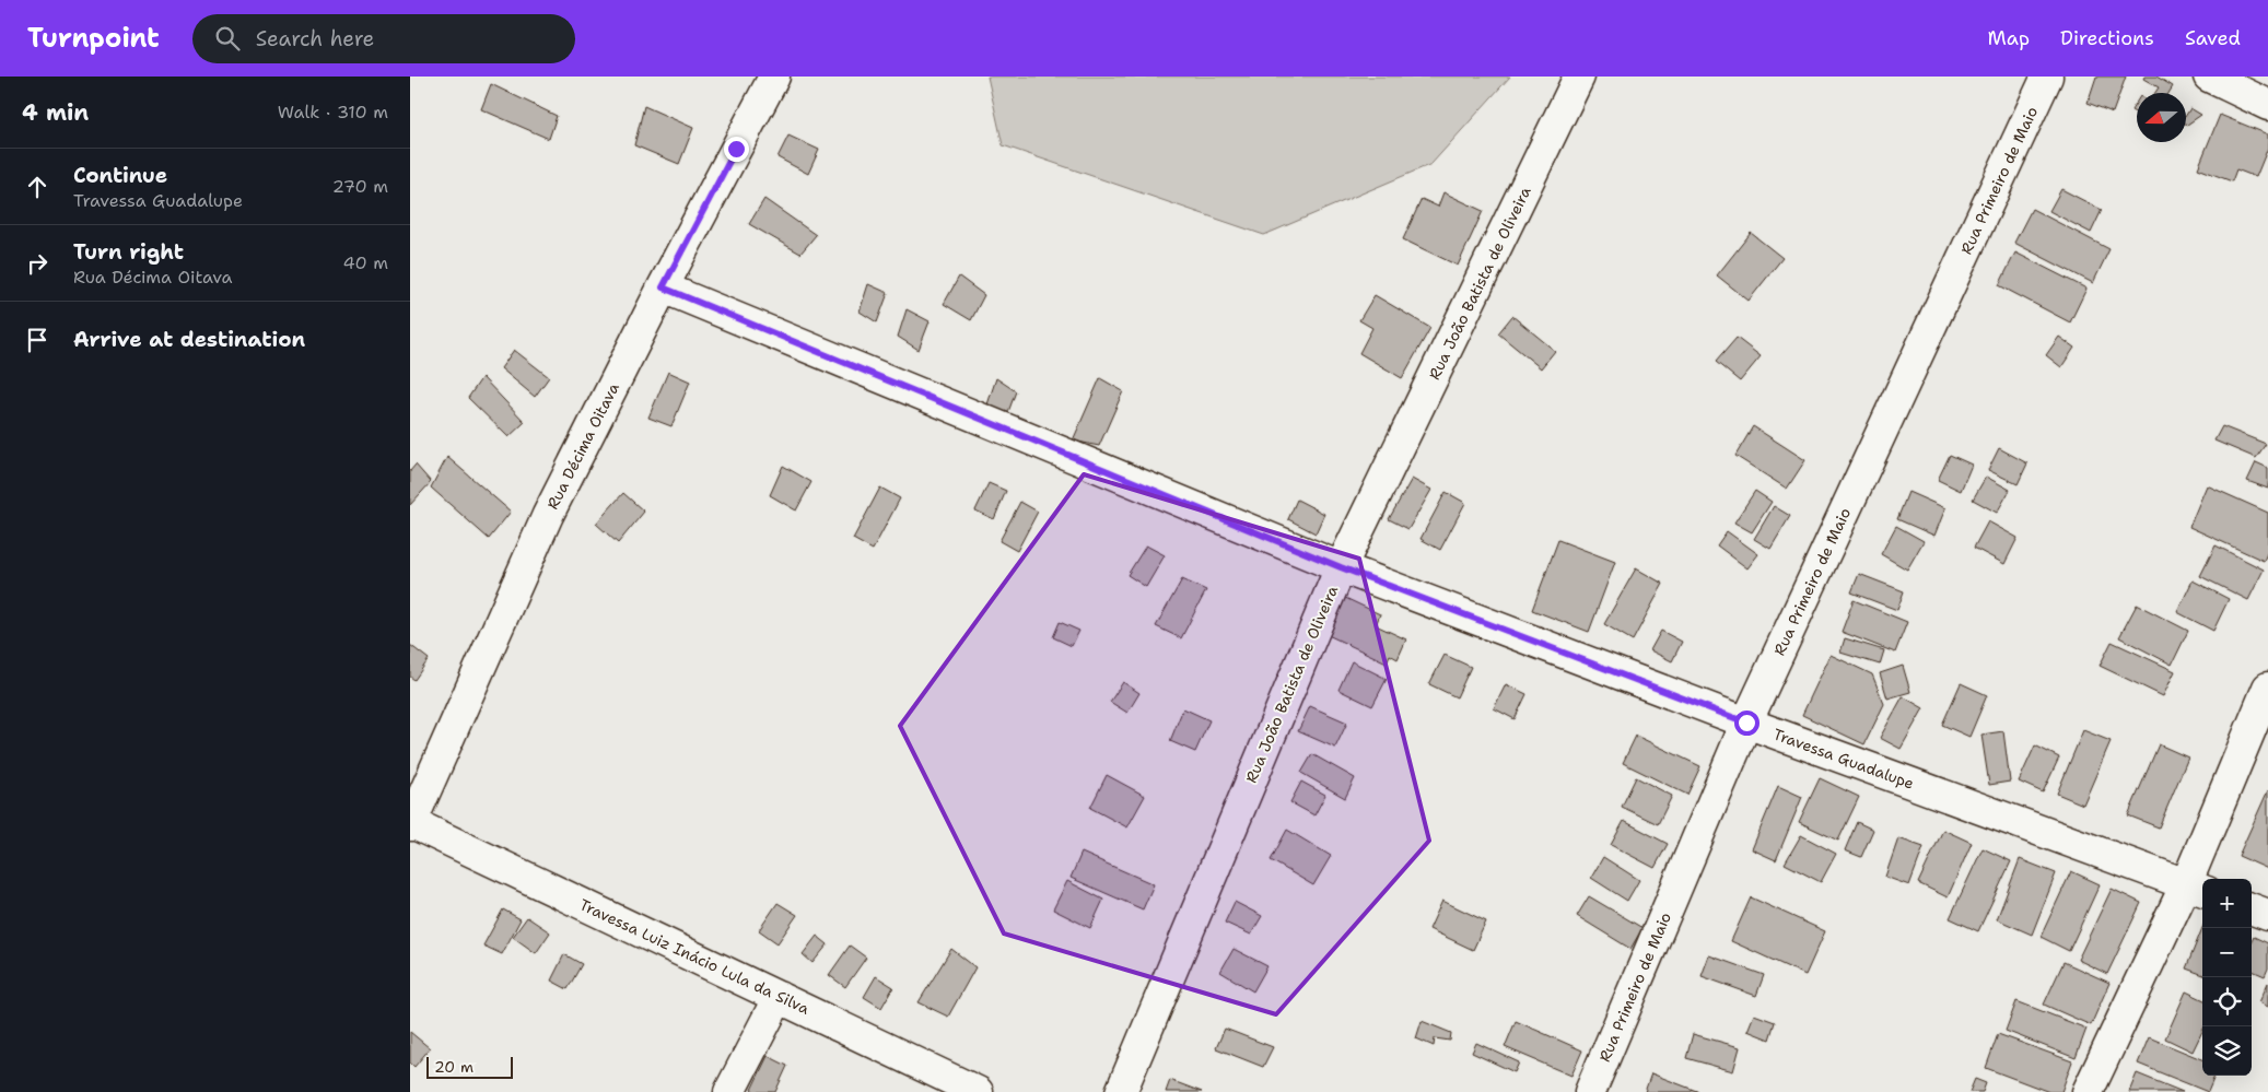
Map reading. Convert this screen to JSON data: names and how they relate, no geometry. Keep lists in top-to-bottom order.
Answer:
{
  "streets": {
    "street": [
      "Rua Primeiro de Maio",
      "Rua João Batista de Oliveira",
      "Rua Décima Oitava",
      "Travessa Guadalupe",
      "Travessa Luiz Inácio Lula da Silva"
    ]
  },
  "crossings": [
    ["Rua Primeiro de Maio", "Travessa Guadalupe"],
    ["Rua João Batista de Oliveira", "Travessa Guadalupe"],
    ["Rua Décima Oitava", "Travessa Guadalupe"],
    ["Rua Décima Oitava", "Travessa Luiz Inácio Lula da Silva"]
  ],
  "scale_bar": "20 m",
  "north": "left",
  "page": {
    "header": "Turnpoint",
    "search": "Search here",
    "nav": ["Map", "Directions", "Saved"],
    "heading": ["4 min", "Walk · 310 m"],
    "list": [
      ["Continue", "Travessa Guadalupe", "270 m"],
      ["Turn right", "Rua Décima Oitava", "40 m"],
      "Arrive at destination"
    ],
    "map_buttons": ["+", "−"],
    "scale": "20 m"
  }
}
